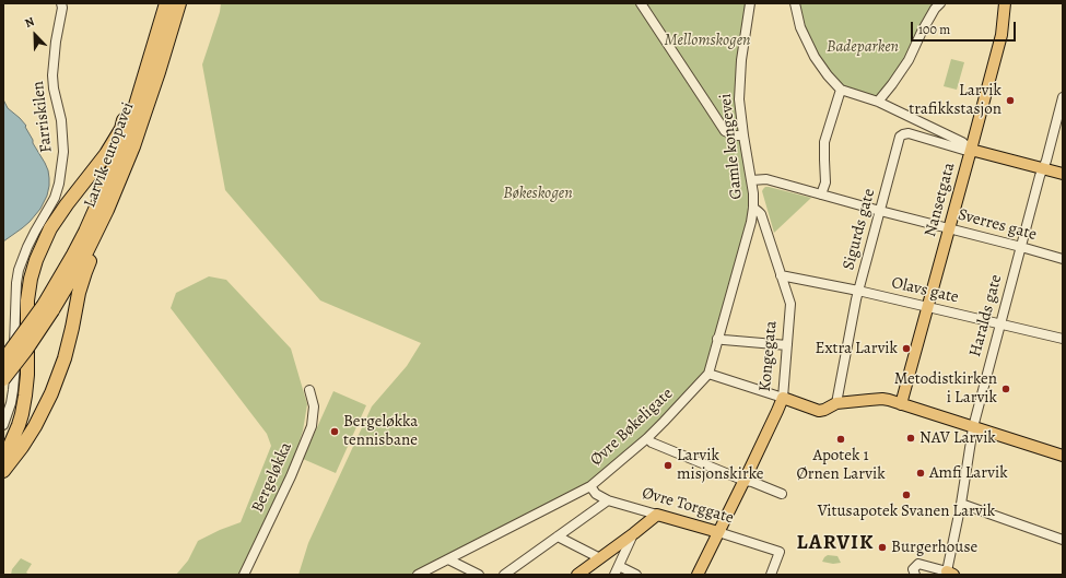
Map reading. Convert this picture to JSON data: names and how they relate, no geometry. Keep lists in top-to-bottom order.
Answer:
{
  "streets": {
    "highway": ["Larvik europavei"],
    "main road": ["Nansetgata", "Kongegata", "Øvre Torggate"],
    "street": [
      "Farriskilen",
      "Gamle kongevei",
      "Sverres gate",
      "Sigurds gate",
      "Olavs gate",
      "Haralds gate",
      "Øvre Bøkeligate",
      "Bergeløkka"
    ]
  },
  "crossings": [
    ["Gamle kongevei", "Sverres gate"],
    ["Gamle kongevei", "Kongegata"],
    ["Gamle kongevei", "Øvre Bøkeligate"],
    ["Nansetgata", "Sverres gate"],
    ["Nansetgata", "Sigurds gate"],
    ["Nansetgata", "Olavs gate"],
    ["Sverres gate", "Sigurds gate"],
    ["Sverres gate", "Haralds gate"],
    ["Sigurds gate", "Olavs gate"],
    ["Olavs gate", "Haralds gate"],
    ["Olavs gate", "Kongegata"],
    ["Kongegata", "Øvre Bøkeligate"],
    ["Kongegata", "Øvre Torggate"],
    ["Øvre Bøkeligate", "Øvre Torggate"]
  ],
  "districts": ["LARVIK"],
  "parks": ["Mellomskogen", "Badeparken", "Bøkeskogen"],
  "places": [
    "Larvik trafikkstasjon",
    "Extra Larvik",
    "Metodistkirken i Larvik",
    "Bergeløkka tennisbane",
    "NAV Larvik",
    "Apotek 1 Ørnen Larvik",
    "Larvik misjonskirke",
    "Amfi Larvik",
    "Vitusapotek Svanen Larvik",
    "Burgerhouse"
  ],
  "scale_bar": "100 m",
  "north": "top left"
}
